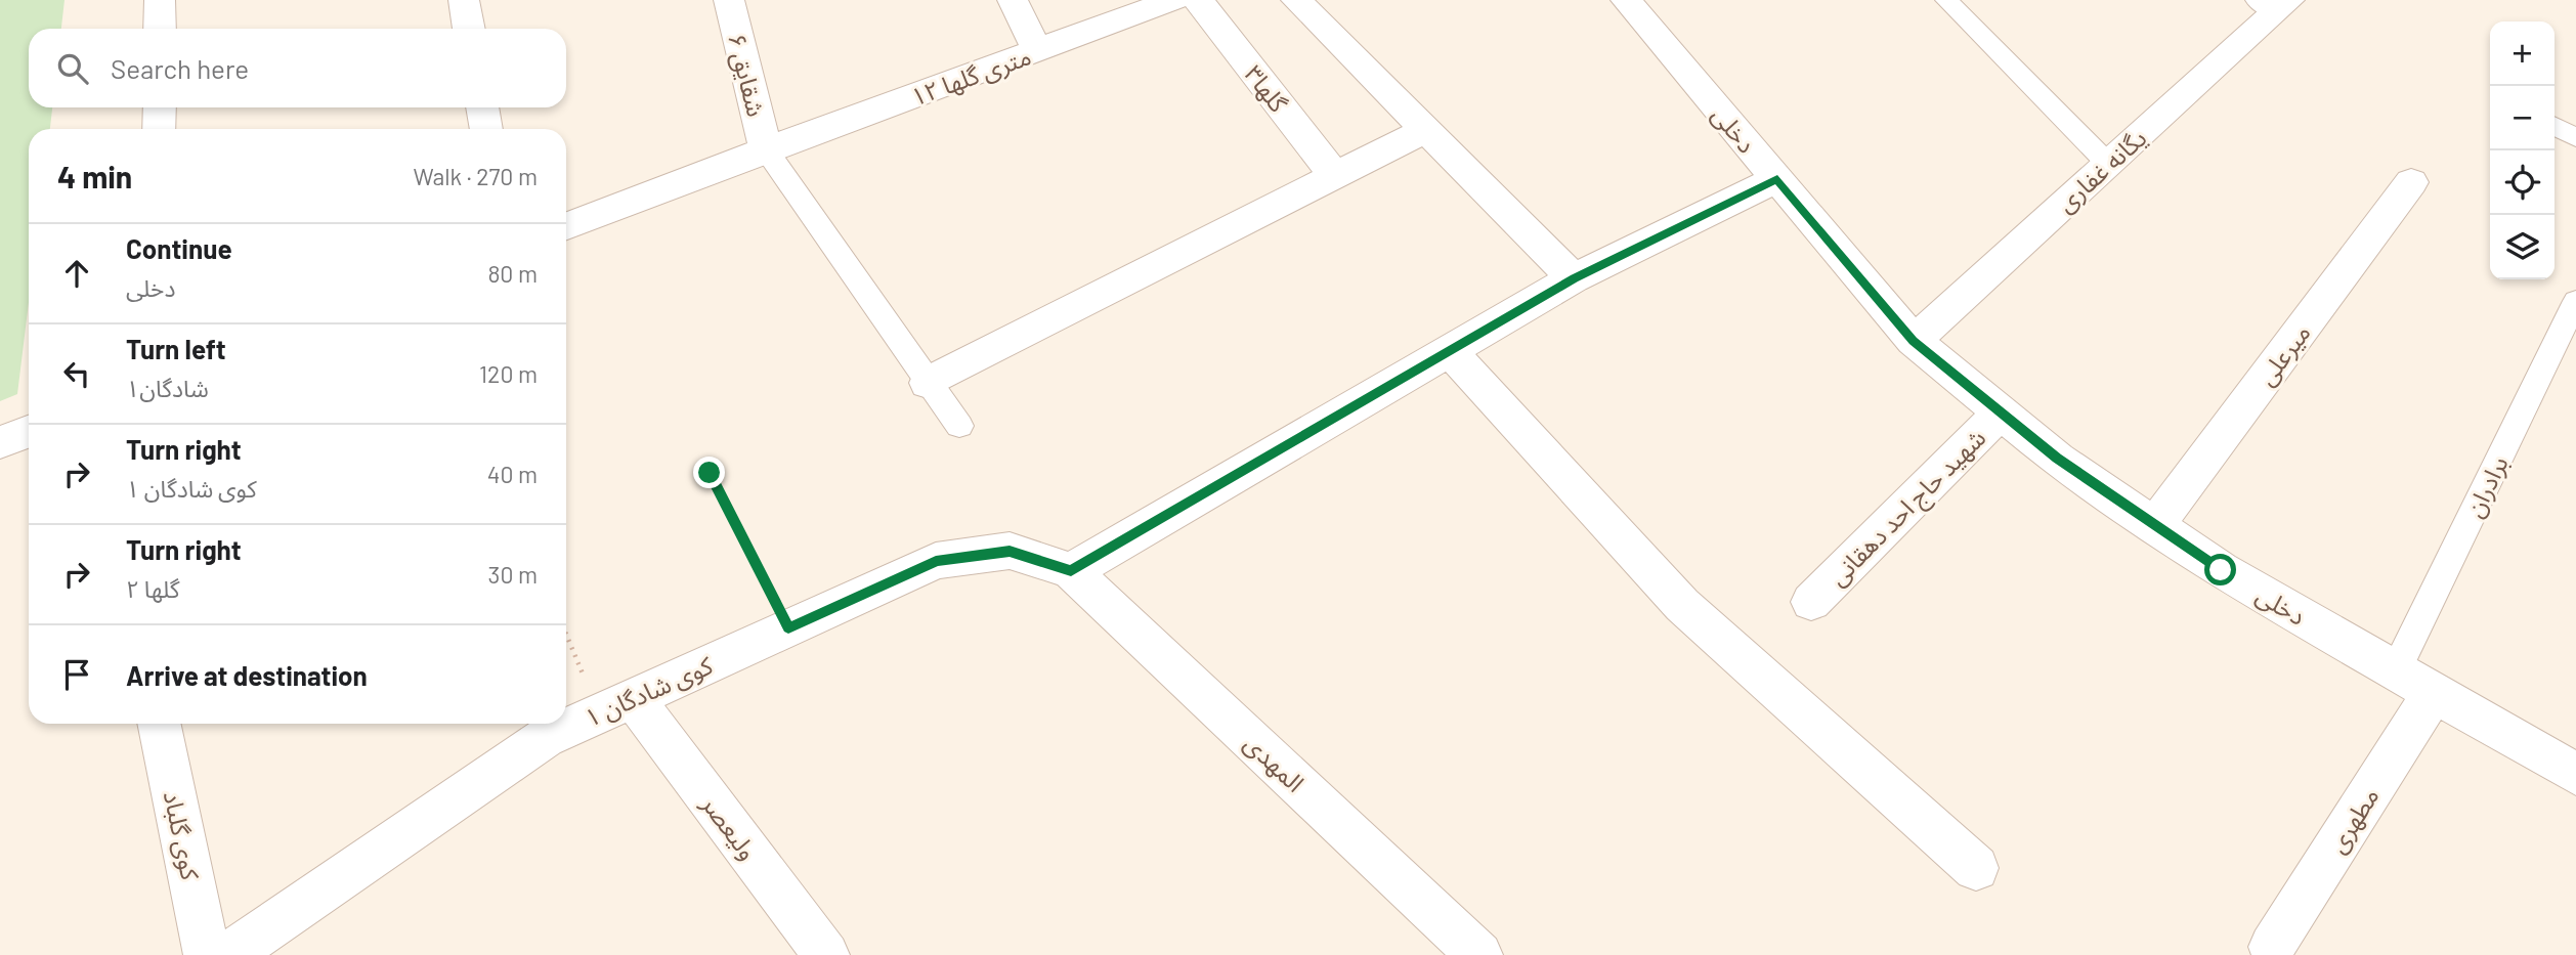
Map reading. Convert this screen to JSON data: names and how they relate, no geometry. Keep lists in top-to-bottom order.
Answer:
{
  "streets": {
    "street": [
      "شقایق ۶",
      "۱۲ متری گلها",
      "گلها۳",
      "دخلی",
      "یگانه غفاری",
      "میرعلی",
      "شهید حاج احد دهقانی",
      "کوی شادگان ۱",
      "المهدی",
      "مطهری",
      "ولیعصر",
      "کوی گلباد"
    ],
    "lane": ["برادران"]
  },
  "crossings": [
    ["شقایق ۶", "۱۲ متری گلها"],
    ["دخلی", "یگانه غفاری"],
    ["دخلی", "میرعلی"],
    ["دخلی", "برادران"],
    ["دخلی", "شهید حاج احد دهقانی"],
    ["دخلی", "مطهری"],
    ["کوی شادگان ۱", "المهدی"],
    ["کوی شادگان ۱", "ولیعصر"]
  ],
  "page": {
    "map_buttons": ["+", "−"],
    "search": "Search here",
    "heading": ["4 min", "Walk · 270 m"],
    "list": [
      ["Continue", "دخلی", "80 m"],
      ["Turn left", "شادگان۱", "120 m"],
      ["Turn right", "کوی شادگان ۱", "40 m"],
      ["Turn right", "گلها ۲", "30 m"],
      "Arrive at destination"
    ]
  }
}
